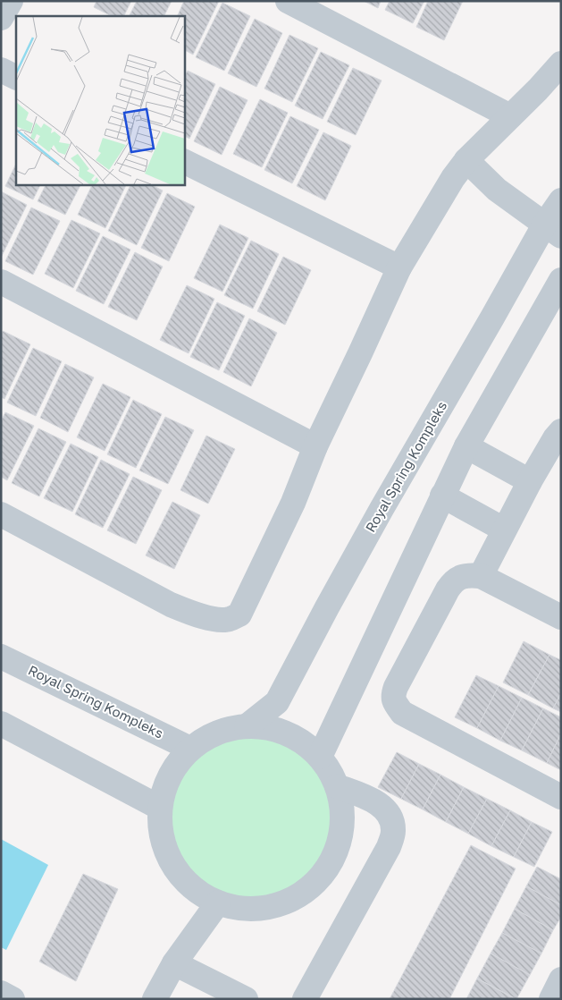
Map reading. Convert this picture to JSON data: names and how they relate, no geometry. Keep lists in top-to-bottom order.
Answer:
{
  "streets": {
    "street": ["Royal Spring Kompleks"]
  }
}
